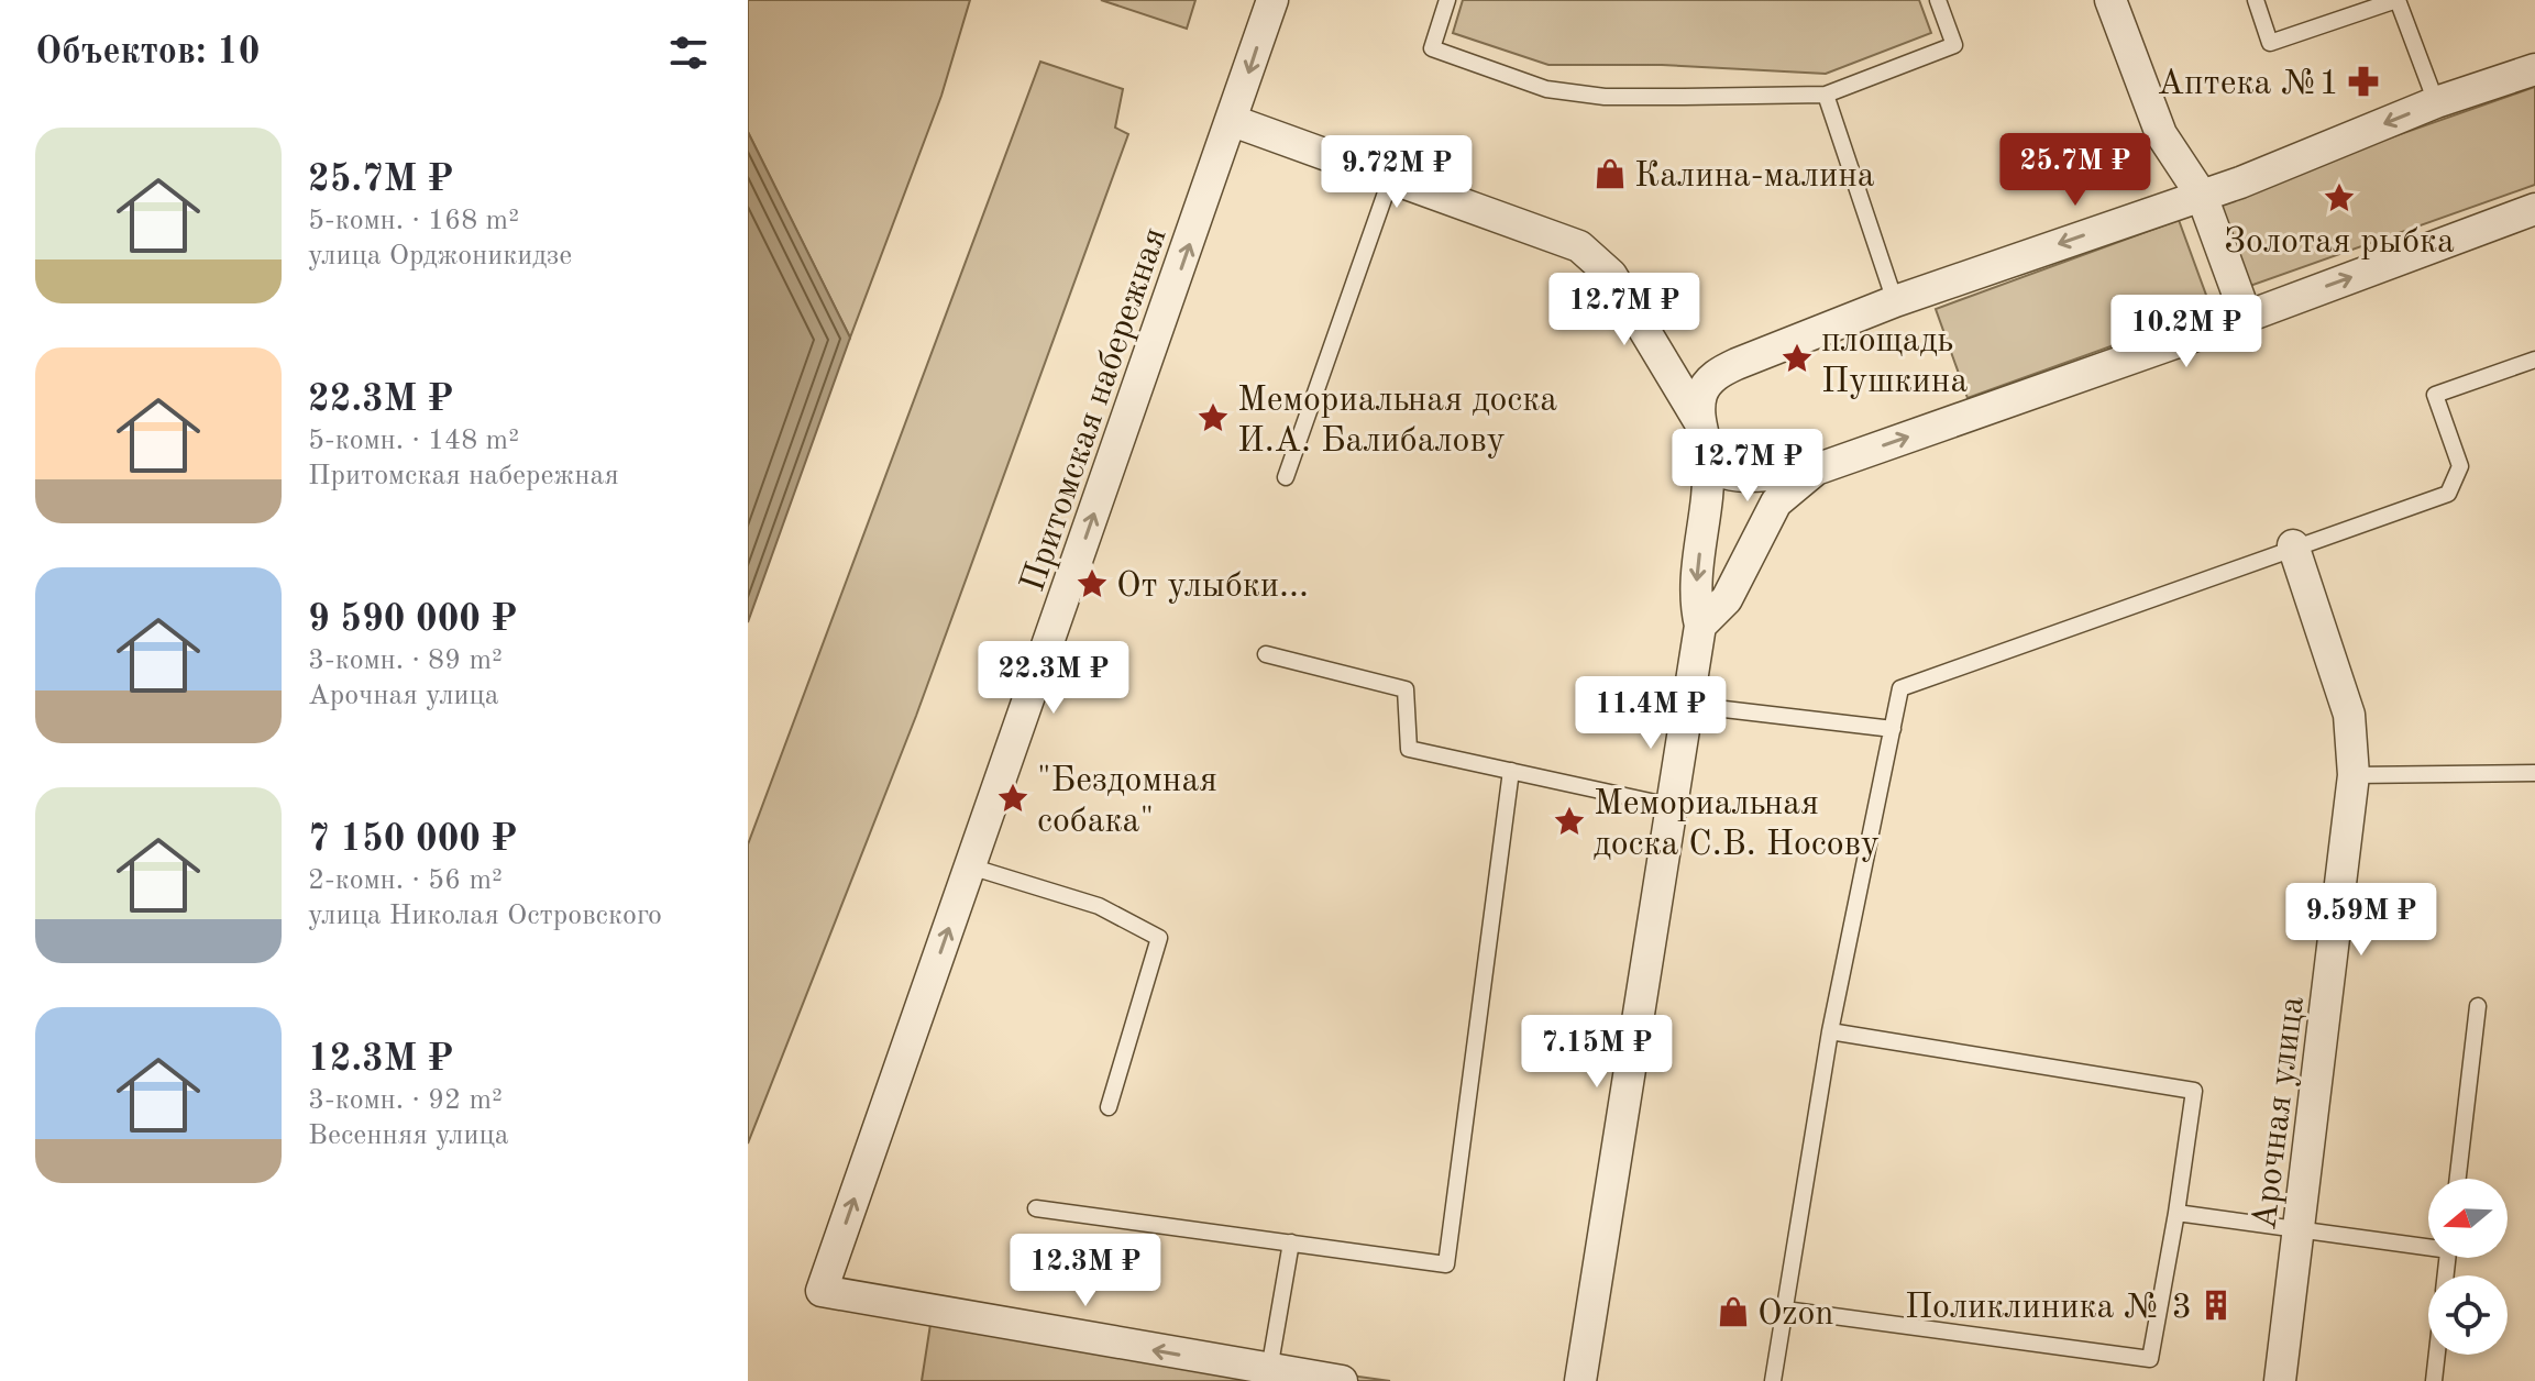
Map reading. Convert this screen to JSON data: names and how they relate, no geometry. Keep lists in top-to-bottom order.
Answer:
{
  "streets": {
    "street": ["Притомская набережная", "Арочная улица"]
  },
  "places": {
    "pharmacy": ["Аптека №1"],
    "shop": ["Калина-малина", "Ozon"],
    "place": [
      "Золотая рыбка",
      "площадь Пушкина",
      "Мемориальная доска И.А. Балибалову",
      "От улыбки...",
      "\"Бездомная собака\"",
      "Мемориальная доска С.В. Носову"
    ],
    "building": ["Поликлиника № 3"]
  },
  "north": "left",
  "page": {
    "heading": "Объектов: 10",
    "list": [
      {
        "name": "25.7M ₽",
        "note": "5-комн. · 168 m² · улица Орджоникидзе"
      },
      {
        "name": "22.3M ₽",
        "note": "5-комн. · 148 m² · Притомская набережная"
      },
      {
        "name": "9 590 000 ₽",
        "note": "3-комн. · 89 m² · Арочная улица"
      },
      {
        "name": "7 150 000 ₽",
        "note": "2-комн. · 56 m² · улица Николая Островского"
      },
      {
        "name": "12.3M ₽",
        "note": "3-комн. · 92 m² · Весенняя улица"
      }
    ],
    "price": [
      "25.7M ₽",
      "9.72M ₽",
      "12.7M ₽",
      "10.2M ₽",
      "12.7M ₽",
      "22.3M ₽",
      "11.4M ₽",
      "9.59M ₽",
      "7.15M ₽",
      "12.3M ₽"
    ]
  }
}
